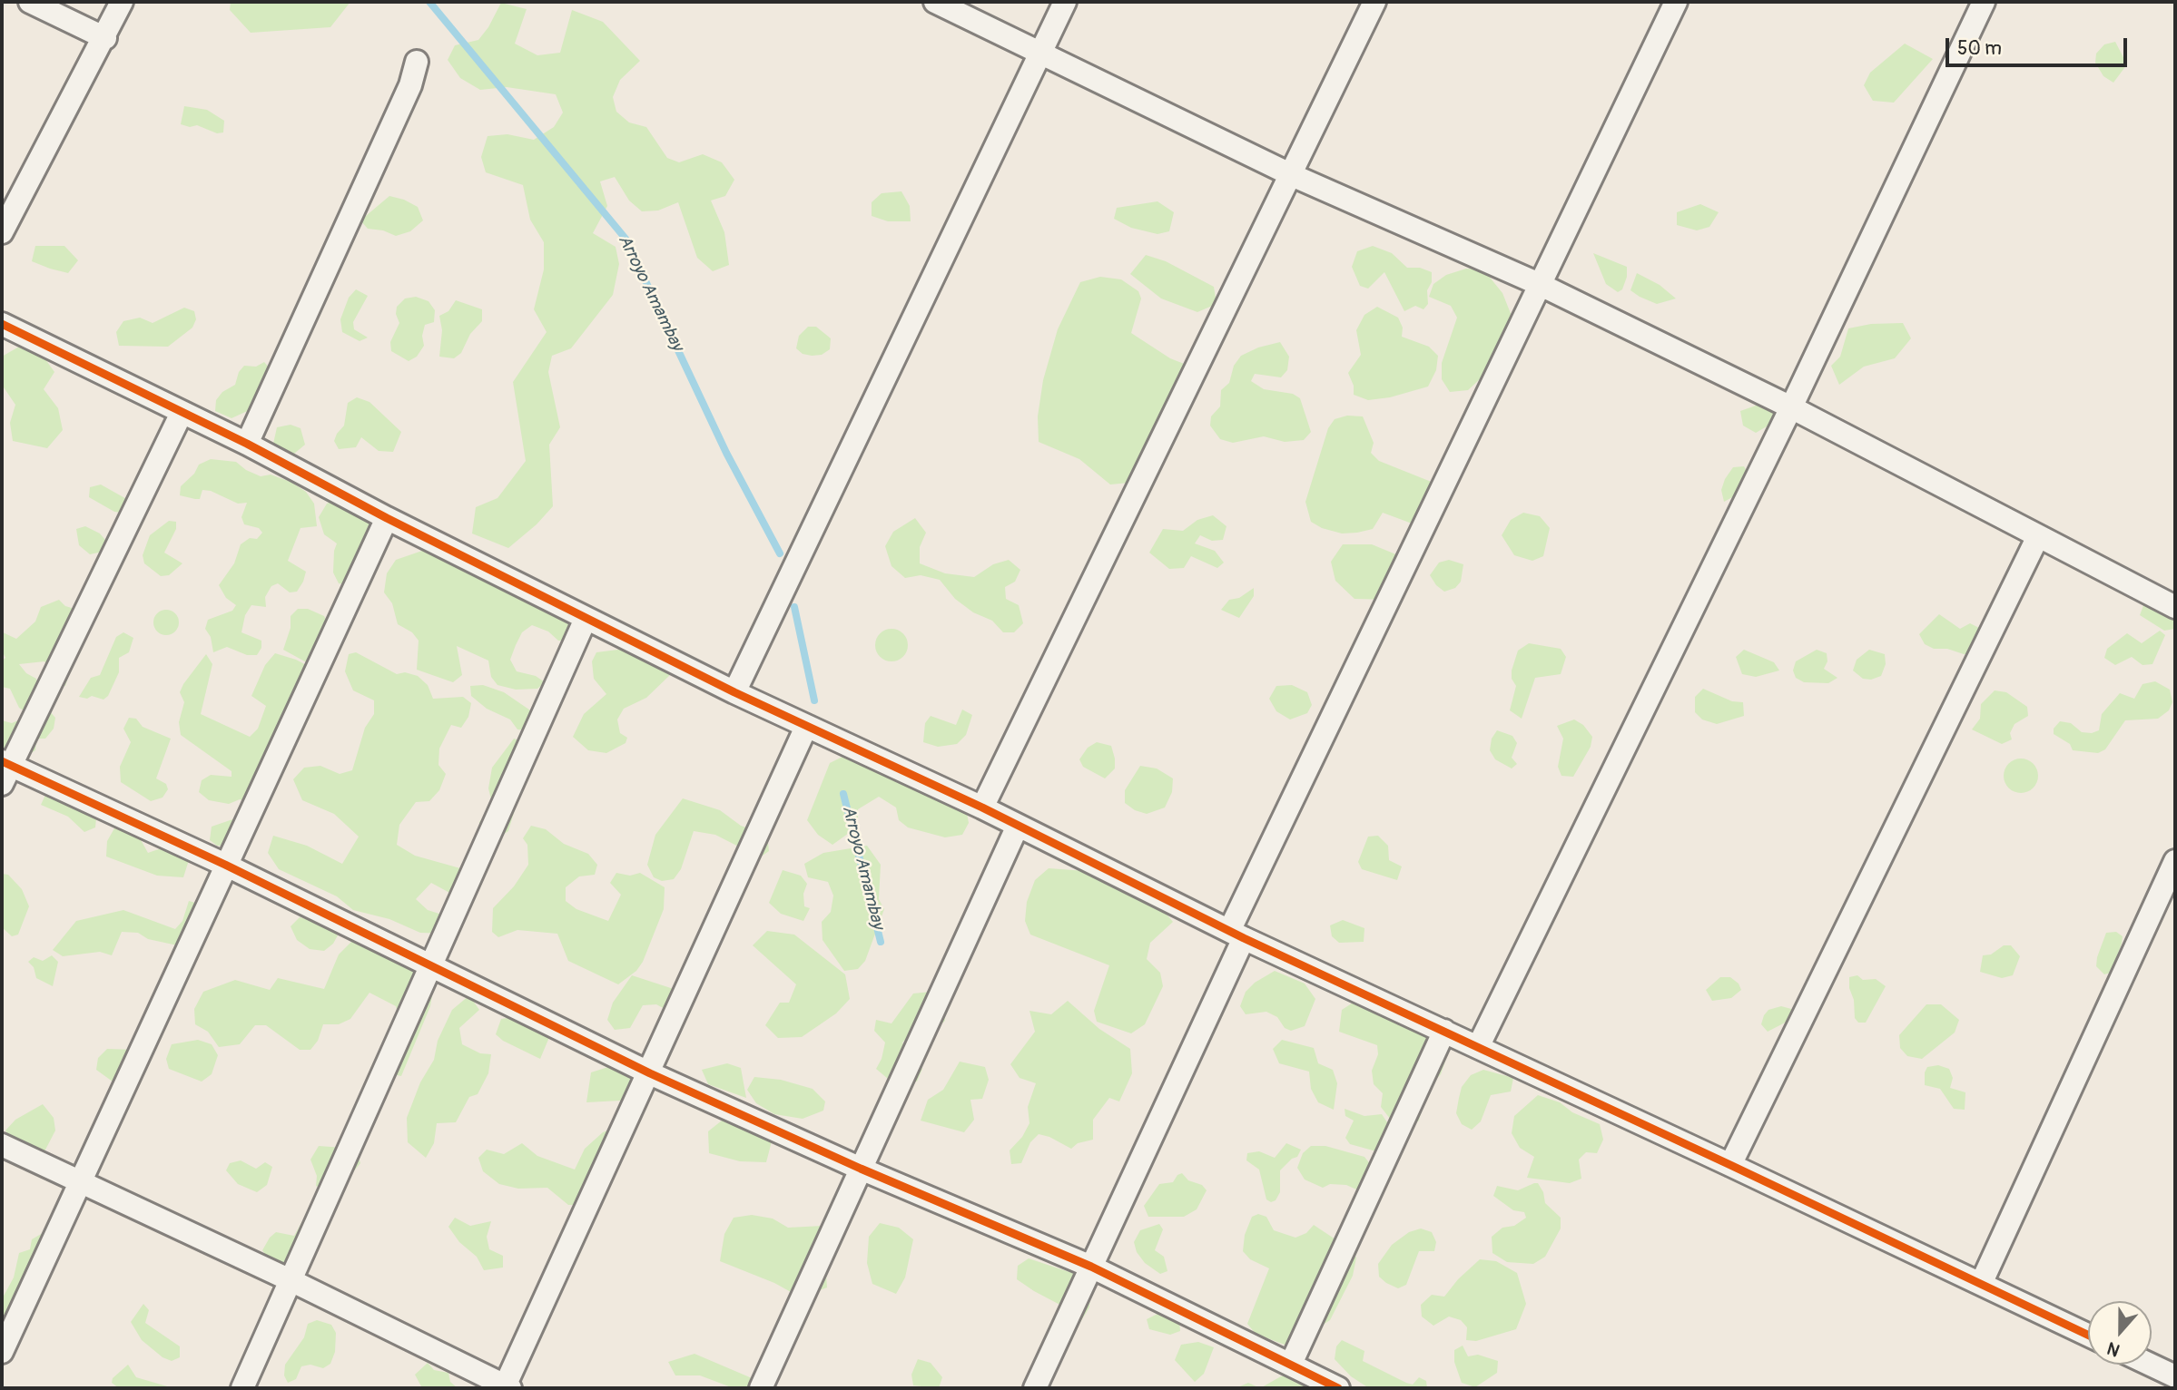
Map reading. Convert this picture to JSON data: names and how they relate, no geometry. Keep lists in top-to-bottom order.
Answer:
{
  "water": ["Arroyo Amambay"],
  "scale_bar": "50 m",
  "north": "bottom"
}
